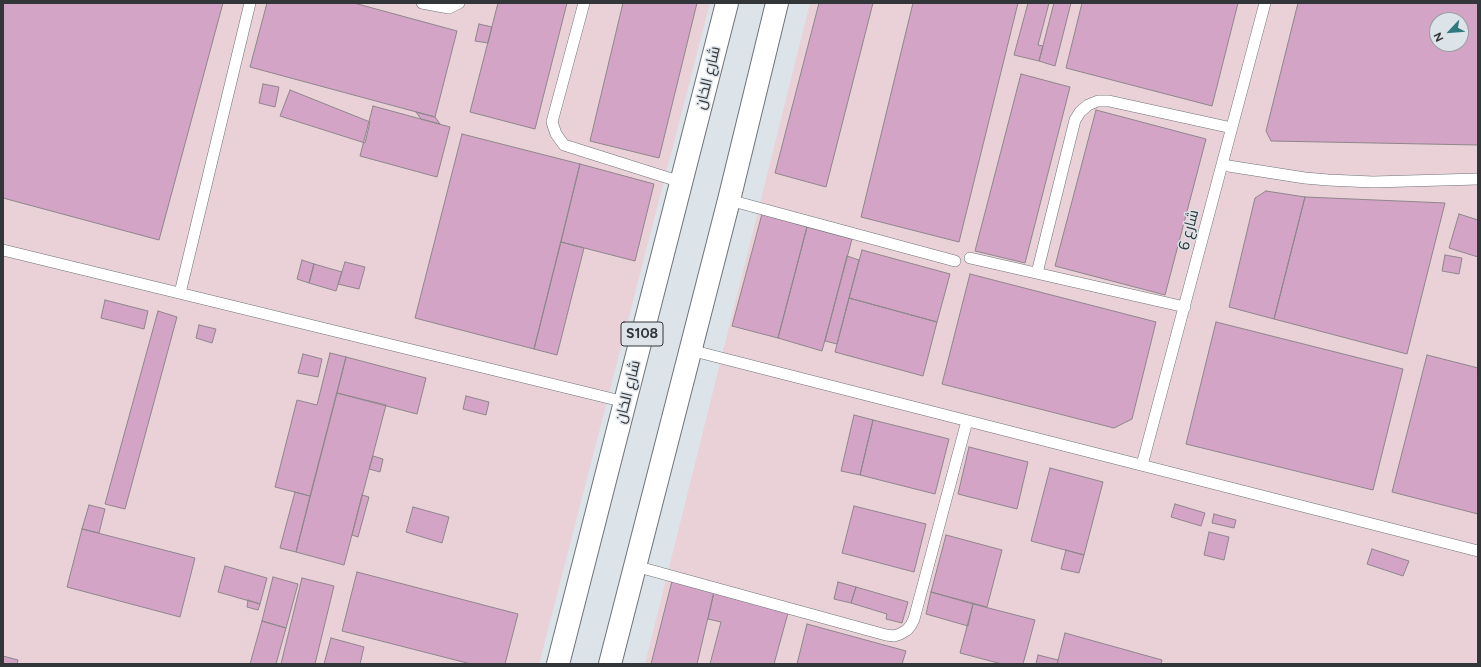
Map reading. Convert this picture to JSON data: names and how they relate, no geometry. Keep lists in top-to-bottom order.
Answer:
{
  "streets": {
    "main road": ["شارع الخان", "S108"],
    "lane": ["شارع 6"]
  },
  "north": "bottom left"
}
